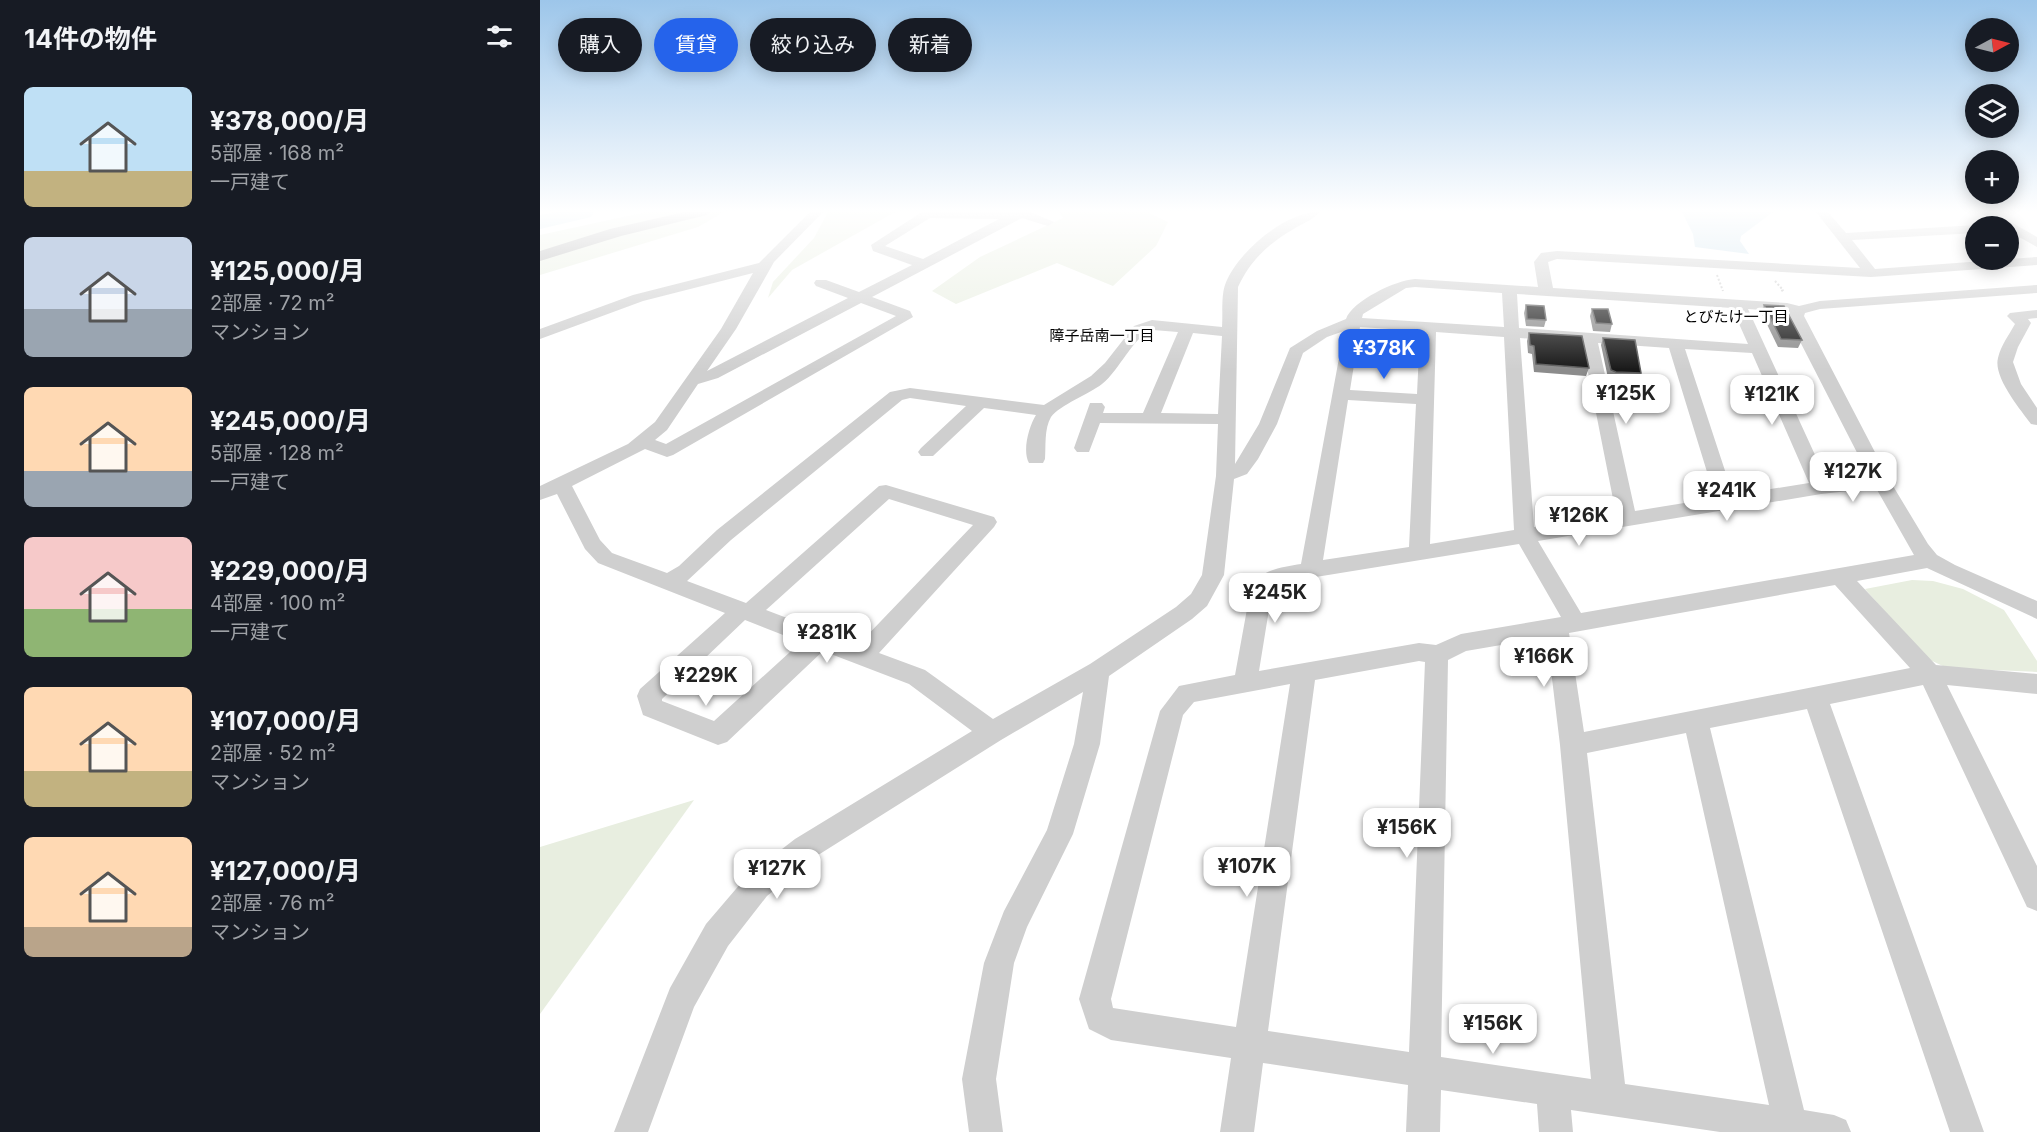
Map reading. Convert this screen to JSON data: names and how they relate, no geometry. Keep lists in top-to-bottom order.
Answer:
{
  "districts": ["とびたけ一丁目", "障子岳南一丁目"],
  "north": "right",
  "page": {
    "heading": "14件の物件",
    "map_buttons": ["+", "−"],
    "chip": [
      "購入",
      "賃貸",
      "絞り込み",
      "新着"
    ],
    "list": [
      {
        "name": "¥378,000/月",
        "note": "5部屋 · 168 m² · 一戸建て"
      },
      {
        "name": "¥125,000/月",
        "note": "2部屋 · 72 m² · マンション"
      },
      {
        "name": "¥245,000/月",
        "note": "5部屋 · 128 m² · 一戸建て"
      },
      {
        "name": "¥229,000/月",
        "note": "4部屋 · 100 m² · 一戸建て"
      },
      {
        "name": "¥107,000/月",
        "note": "2部屋 · 52 m² · マンション"
      },
      {
        "name": "¥127,000/月",
        "note": "2部屋 · 76 m² · マンション"
      }
    ],
    "price": [
      "¥378K",
      "¥125K",
      "¥121K",
      "¥127K",
      "¥241K",
      "¥126K",
      "¥245K",
      "¥281K",
      "¥166K",
      "¥229K",
      "¥156K",
      "¥107K",
      "¥127K",
      "¥156K"
    ]
  }
}
